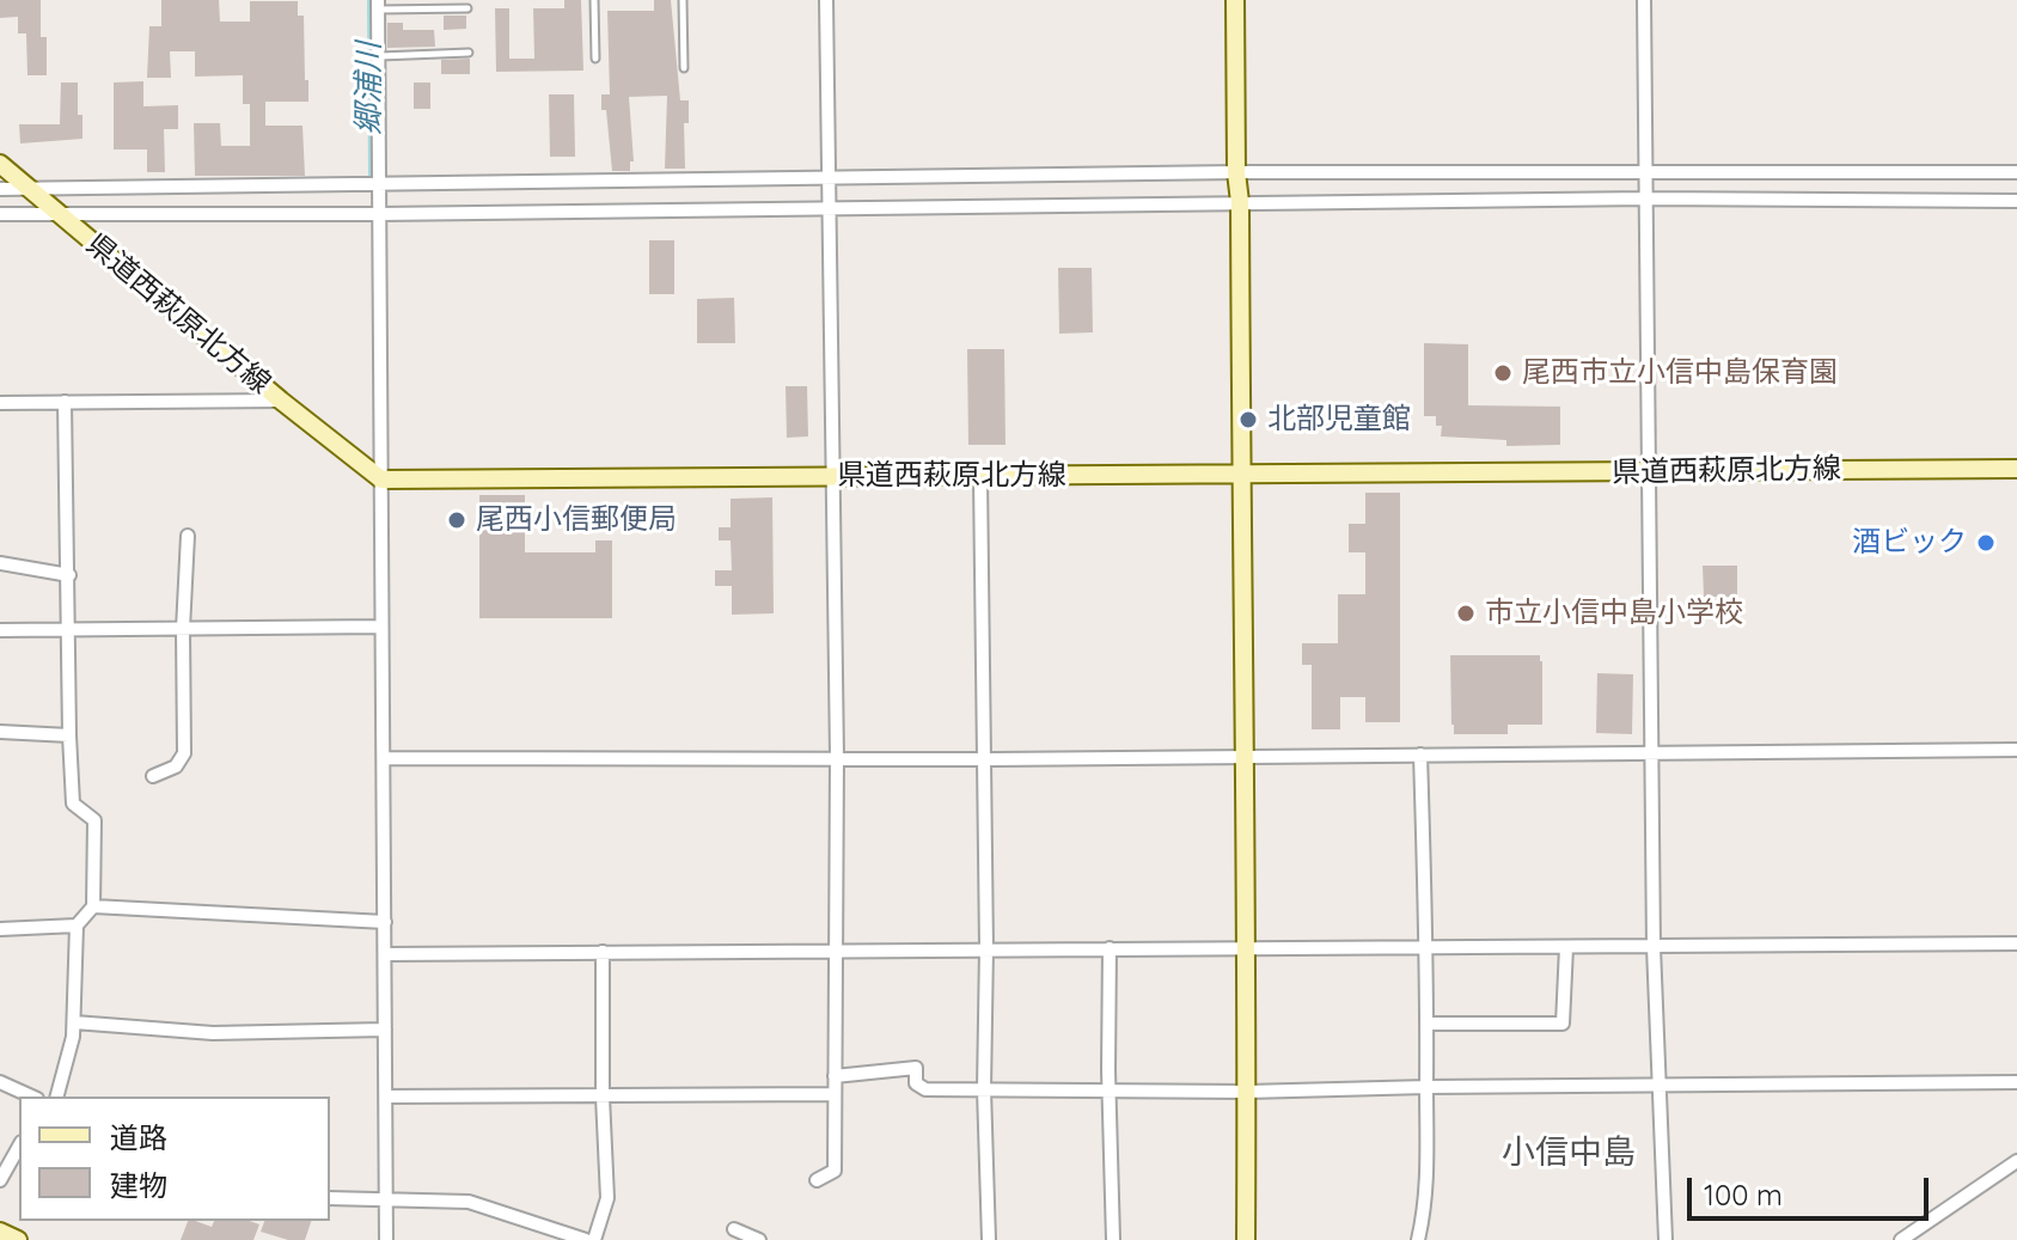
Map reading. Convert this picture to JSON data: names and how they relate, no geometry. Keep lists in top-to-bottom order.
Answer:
{
  "streets": {
    "main road": ["県道西萩原北方線"]
  },
  "districts": ["小信中島"],
  "water": ["郷浦川"],
  "places": [
    "尾西市立小信中島保育園",
    "北部児童館",
    "尾西小信郵便局",
    "酒ビック",
    "市立小信中島小学校"
  ],
  "legend": ["道路", "建物"],
  "scale_bar": "100 m"
}
